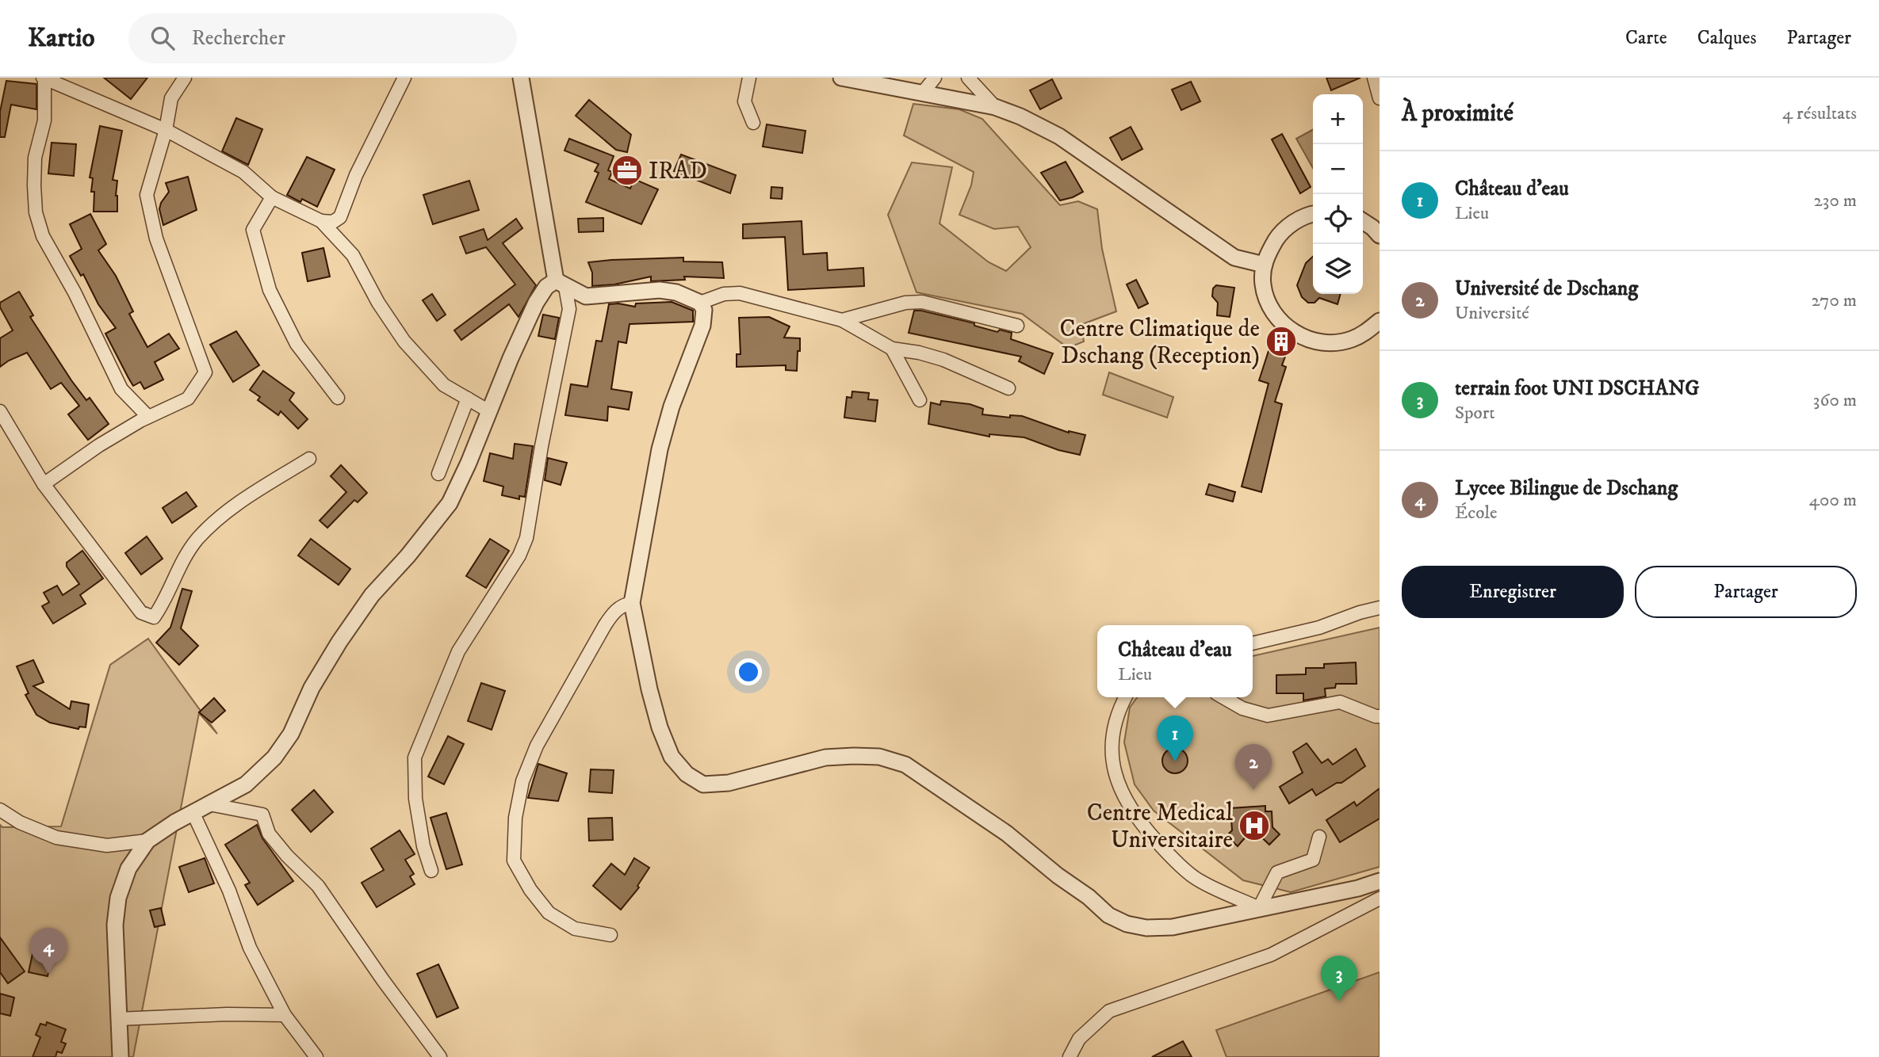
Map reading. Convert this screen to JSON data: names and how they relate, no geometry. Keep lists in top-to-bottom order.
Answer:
{
  "places": {
    "office": ["IRAD"],
    "building": ["Centre Climatique de Dschang (Reception)"],
    "hospital": ["Centre Medical Universitaire"]
  },
  "page": {
    "header": "Kartio",
    "search": "Rechercher",
    "nav": ["Carte", "Calques", "Partager"],
    "heading": ["À proximité", "4 résultats"],
    "map_buttons": ["+", "−"],
    "list": [
      {
        "mark": "1",
        "name": "Château d'eau",
        "note": "Lieu",
        "value": "230 m"
      },
      {
        "mark": "2",
        "name": "Université de Dschang",
        "note": "Université",
        "value": "270 m"
      },
      {
        "mark": "3",
        "name": "terrain foot UNI DSCHANG",
        "note": "Sport",
        "value": "360 m"
      },
      {
        "mark": "4",
        "name": "Lycee Bilingue de Dschang",
        "note": "École",
        "value": "400 m"
      }
    ],
    "buttons": ["Enregistrer", "Partager"],
    "popup": ["Château d'eau", "Lieu"],
    "pins": [
      "1",
      "2",
      "4",
      "3"
    ]
  }
}
